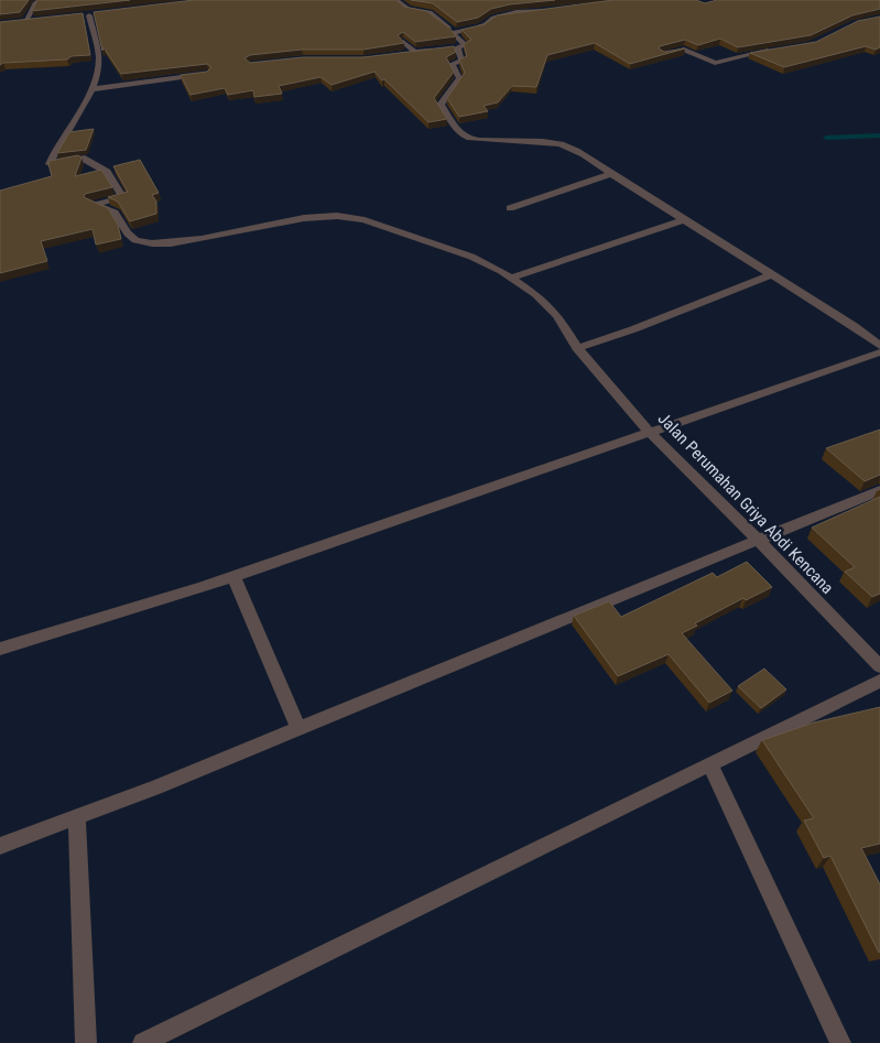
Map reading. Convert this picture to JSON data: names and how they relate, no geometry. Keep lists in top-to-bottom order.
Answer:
{
  "streets": {
    "street": ["Jalan Perumahan Griya Abdi Kencana"]
  }
}
